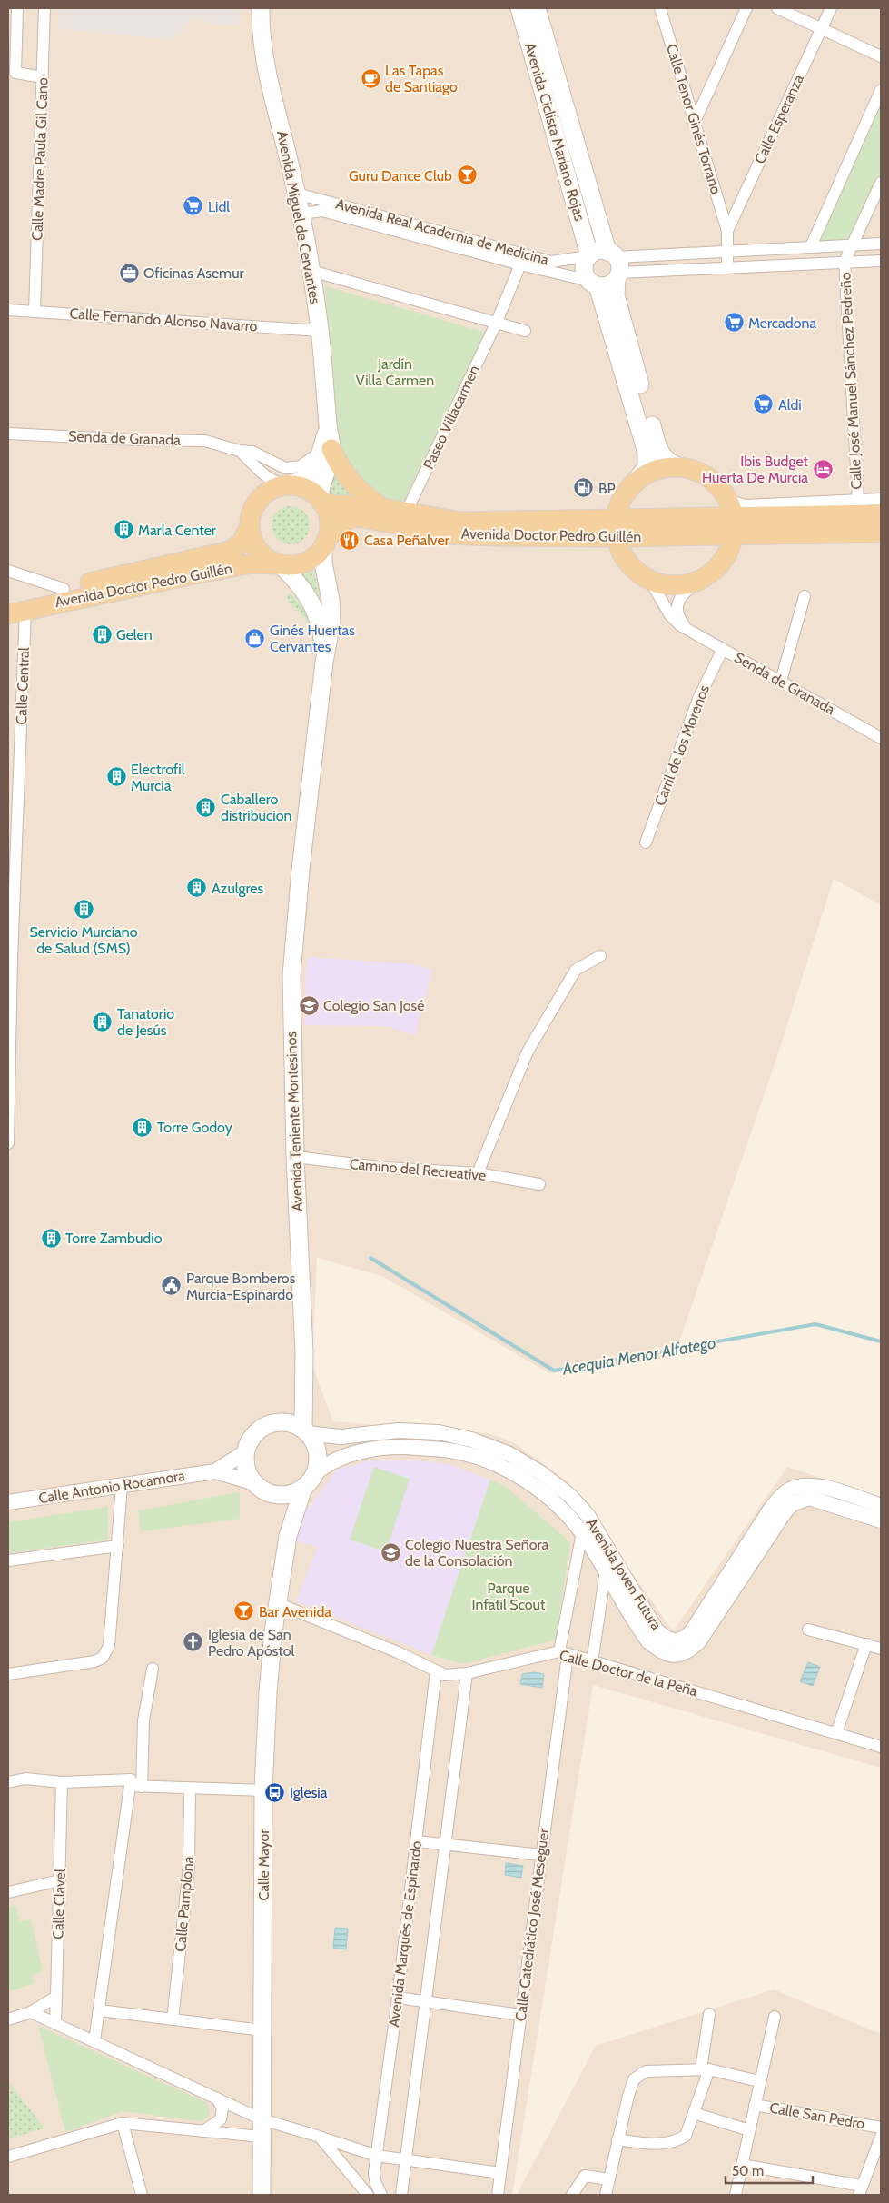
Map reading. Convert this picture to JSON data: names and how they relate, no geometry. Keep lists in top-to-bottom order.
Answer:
{
  "streets": {
    "main road": [
      "Avenida Ciclista Mariano Rojas",
      "Avenida Miguel de Cervantes",
      "Avenida Doctor Pedro Guillén",
      "Avenida Teniente Montesinos",
      "Calle Mayor"
    ],
    "street": [
      "Calle Tenor Ginés Torrano",
      "Calle Esperanza",
      "Calle Madre Paula Gil Cano",
      "Avenida Real Academia de Medicina",
      "Calle Fernando Alonso Navarro",
      "Calle José Manuel Sánchez Pedreño",
      "Paseo Villacarmen",
      "Senda de Granada",
      "Calle Central",
      "Carril de los Morenos",
      "Camino del Recreative",
      "Calle Antonio Rocamora",
      "Avenida Joven Futura",
      "Calle Doctor de la Peña",
      "Calle Clavel",
      "Calle Pamplona",
      "Calle Catedrático José Meseguer",
      "Avenida Marqués de Espinardo",
      "Calle San Pedro"
    ]
  },
  "crossings": [
    ["Calle Tenor Ginés Torrano", "Calle Esperanza"],
    ["Avenida Ciclista Mariano Rojas", "Avenida Real Academia de Medicina"],
    ["Calle Madre Paula Gil Cano", "Calle Fernando Alonso Navarro"],
    ["Avenida Miguel de Cervantes", "Avenida Real Academia de Medicina"],
    ["Avenida Miguel de Cervantes", "Calle Fernando Alonso Navarro"],
    ["Avenida Miguel de Cervantes", "Senda de Granada"],
    ["Avenida Miguel de Cervantes", "Avenida Doctor Pedro Guillén"],
    ["Avenida Miguel de Cervantes", "Avenida Teniente Montesinos"],
    ["Avenida Real Academia de Medicina", "Paseo Villacarmen"],
    ["Paseo Villacarmen", "Avenida Doctor Pedro Guillén"],
    ["Senda de Granada", "Carril de los Morenos"],
    ["Avenida Doctor Pedro Guillén", "Calle Central"],
    ["Avenida Doctor Pedro Guillén", "Avenida Teniente Montesinos"],
    ["Avenida Teniente Montesinos", "Camino del Recreative"],
    ["Avenida Teniente Montesinos", "Calle Antonio Rocamora"],
    ["Avenida Teniente Montesinos", "Avenida Joven Futura"],
    ["Avenida Teniente Montesinos", "Calle Mayor"],
    ["Calle Antonio Rocamora", "Avenida Joven Futura"],
    ["Calle Antonio Rocamora", "Calle Mayor"],
    ["Avenida Joven Futura", "Calle Mayor"],
    ["Avenida Joven Futura", "Calle Catedrático José Meseguer"],
    ["Calle Doctor de la Peña", "Calle Mayor"],
    ["Calle Doctor de la Peña", "Calle Catedrático José Meseguer"],
    ["Calle Doctor de la Peña", "Avenida Marqués de Espinardo"]
  ],
  "water": ["Acequia Menor Alfatego"],
  "parks": ["Jardín Villa Carmen", "Parque Infatil Scout"],
  "places": {
    "cafe": ["Las Tapas de Santiago"],
    "bar": ["Guru Dance Club", "Bar Avenida"],
    "supermarket": ["Lidl", "Mercadona", "Aldi"],
    "office": ["Oficinas Asemur"],
    "hotel": ["Ibis Budget Huerta De Murcia"],
    "fuel station": ["BP"],
    "building": [
      "Marla Center",
      "Gelen",
      "Electrofil Murcia",
      "Caballero distribucion",
      "Azulgres",
      "Servicio Murciano de Salud (SMS)",
      "Tanatorio de Jesús",
      "Torre Godoy",
      "Torre Zambudio"
    ],
    "restaurant": ["Casa Peñalver"],
    "shop": ["Ginés Huertas Cervantes"],
    "school or university": ["Colegio San José", "Colegio Nuestra Señora de la Consolación"],
    "public building": ["Parque Bomberos Murcia-Espinardo"],
    "church": ["Iglesia de San Pedro Apóstol"],
    "bus stop": ["Iglesia"]
  },
  "scale_bar": "50 m"
}
